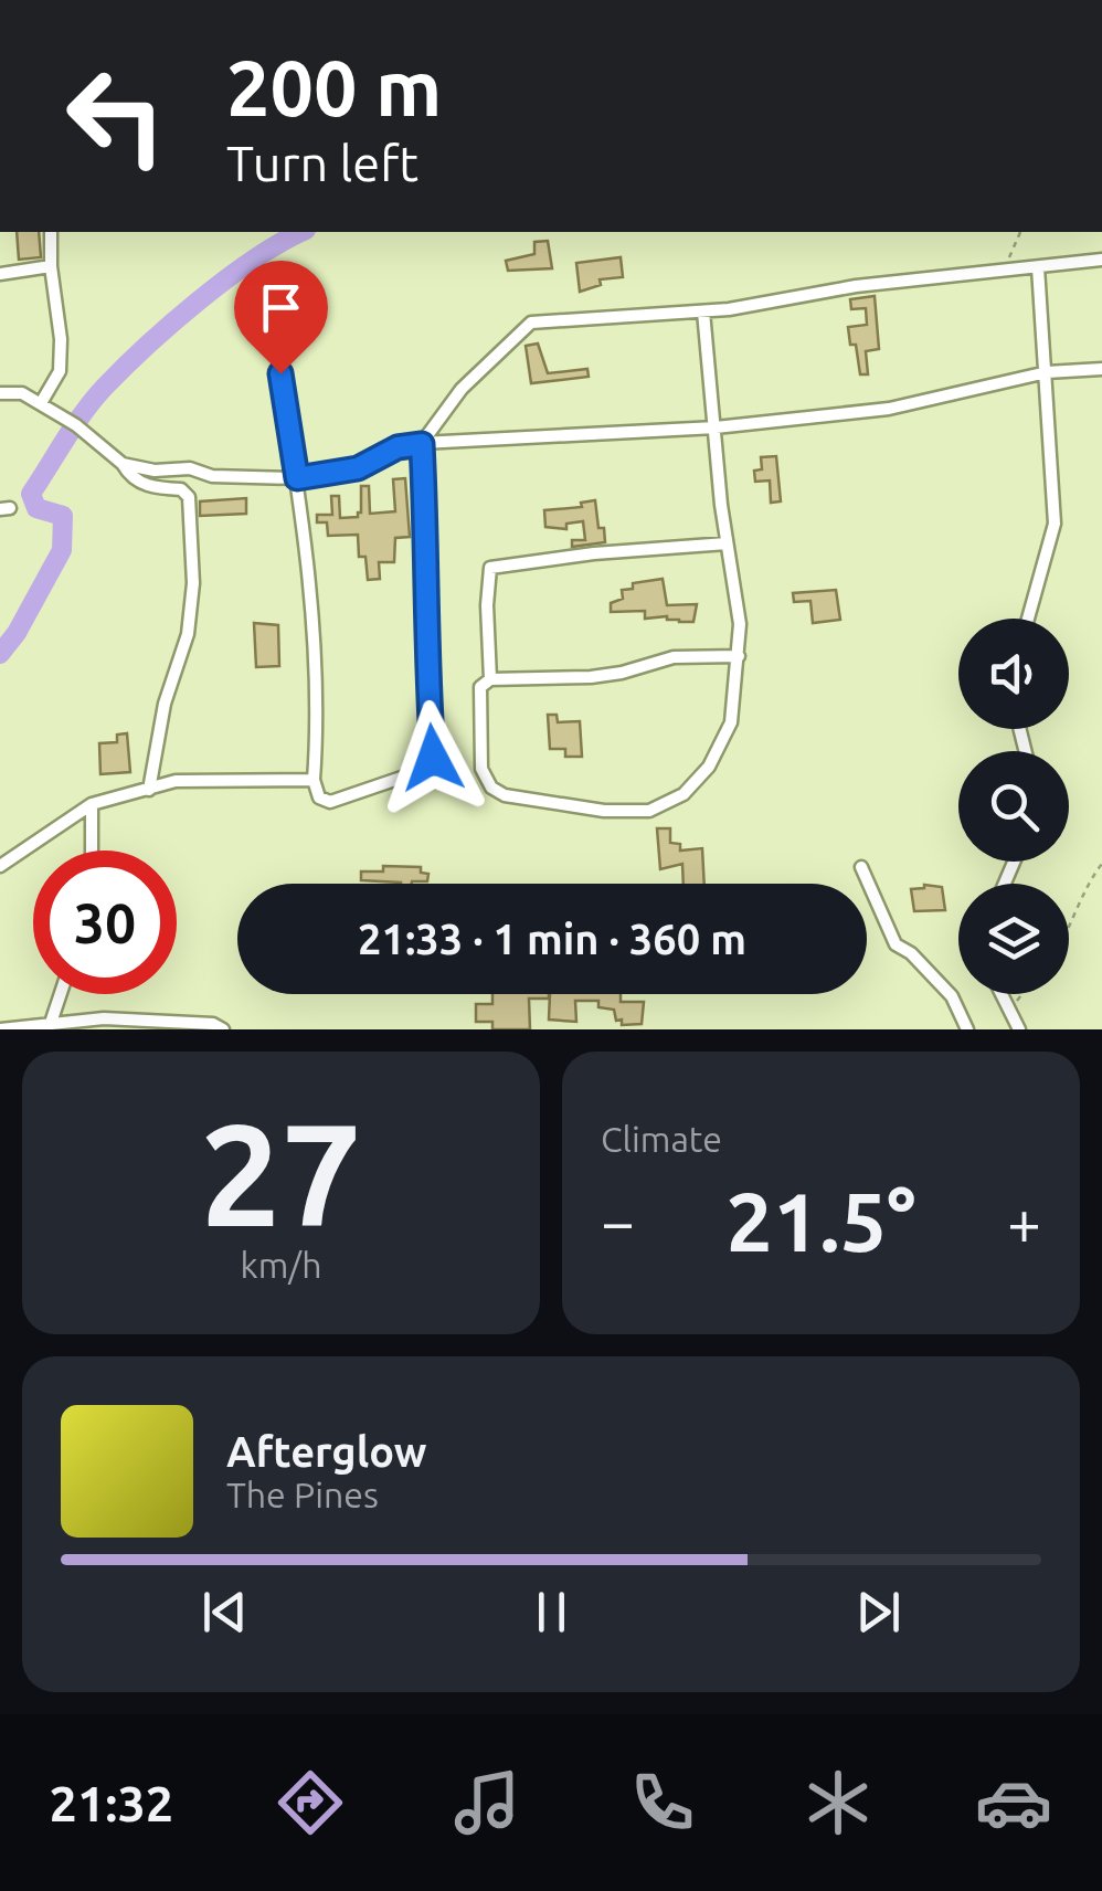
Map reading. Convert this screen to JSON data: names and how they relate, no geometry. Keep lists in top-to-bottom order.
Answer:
{
  "page": {
    "turn": ["200 m", "Turn left"],
    "limit": "30",
    "trip": "21:33 · 1 min · 360 m",
    "tile": [
      ["27", "km/h"],
      "Climate"
    ],
    "heat": ["−", "21.5°", "+"],
    "song": ["Afterglow", "The Pines"],
    "tabs": "21:32"
  }
}
